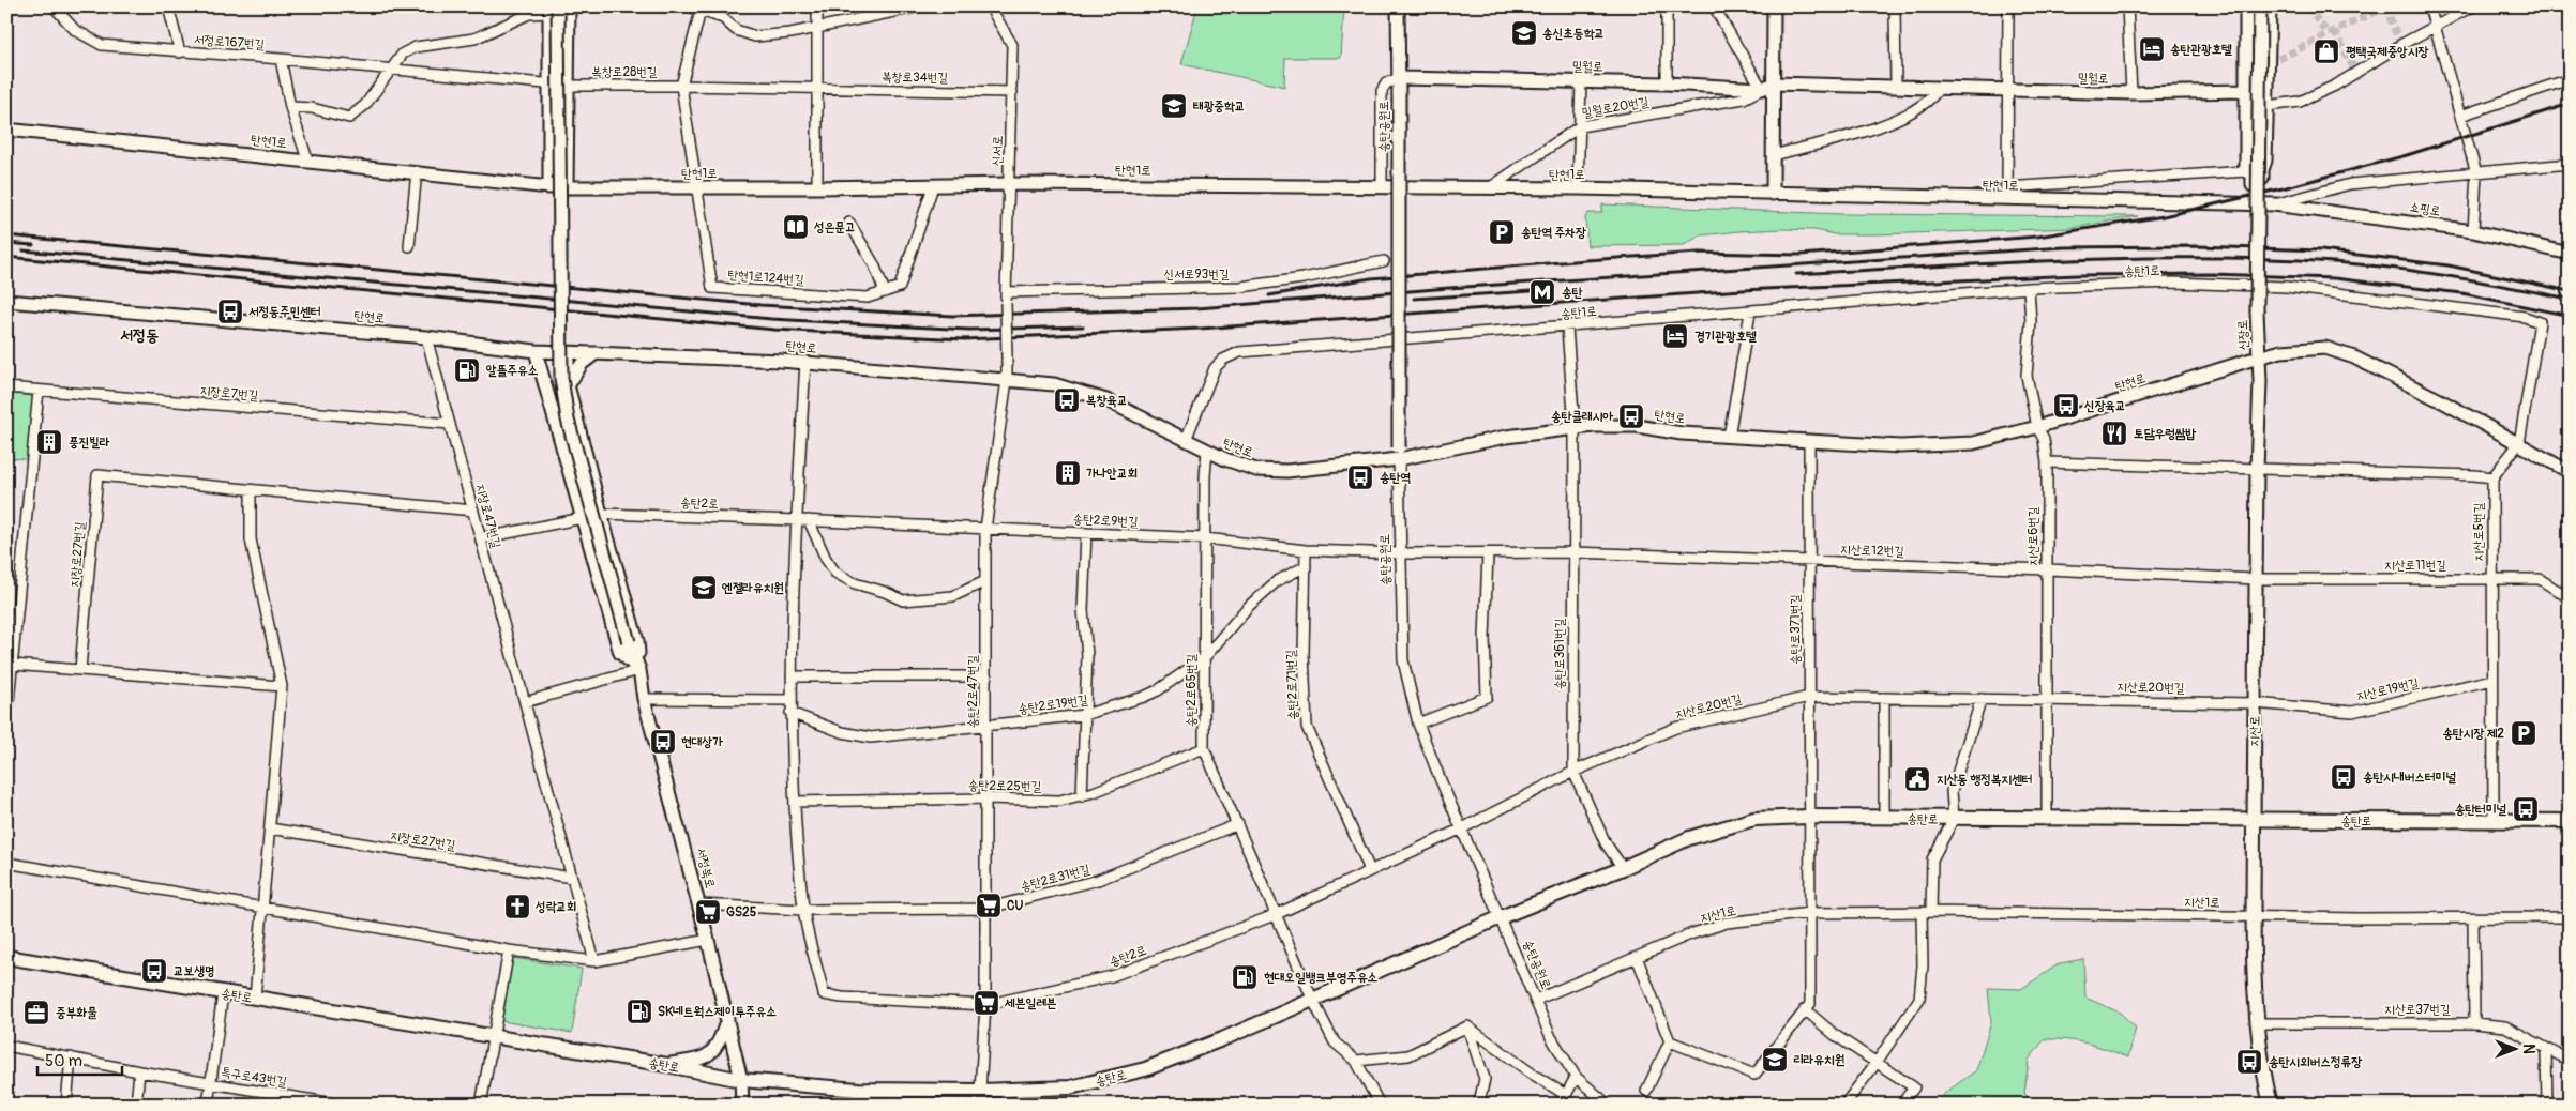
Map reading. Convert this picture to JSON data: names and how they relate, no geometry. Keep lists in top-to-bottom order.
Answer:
{
  "streets": {
    "main road": ["지산로", "송탄로"],
    "street": [
      "서정로167번길",
      "밀월로",
      "복창로28번길",
      "복창로34번길",
      "밀월로20번길",
      "송탄공원로",
      "탄현1로",
      "신서로",
      "쇼핑로",
      "송탄1로",
      "신서로93번길",
      "탄현1로124번길",
      "탄현로",
      "신장로",
      "지장로7번길",
      "송탄2로",
      "지장로47번길",
      "송탄2로9번길",
      "지산로5번길",
      "지산로6번길",
      "지산로12번길",
      "지장로27번길",
      "지산로11번길",
      "송탄로371번길",
      "송탄로361번길",
      "송탄2로71번길",
      "지산로20번길",
      "지산로19번길",
      "송탄2로65번길",
      "송탄2로47번길",
      "송탄2로19번길",
      "송탄2로25번길",
      "서정북로",
      "송탄2로31번길",
      "지산1로",
      "지산로37번길",
      "특구로43번길"
    ]
  },
  "crossings": [
    ["서정로167번길", "복창로28번길"],
    ["서정로167번길", "탄현1로"],
    ["밀월로", "밀월로20번길"],
    ["밀월로", "송탄공원로"],
    ["복창로28번길", "복창로34번길"],
    ["복창로34번길", "신서로"],
    ["밀월로20번길", "탄현1로"],
    ["송탄공원로", "탄현로"],
    ["송탄공원로", "송탄2로"],
    ["송탄공원로", "송탄2로9번길"],
    ["송탄공원로", "지산로12번길"],
    ["송탄공원로", "지산로20번길"],
    ["송탄공원로", "송탄로"],
    ["송탄공원로", "지산1로"],
    ["탄현1로", "신서로"],
    ["탄현1로", "쇼핑로"],
    ["탄현1로", "탄현1로124번길"],
    ["신서로", "신서로93번길"],
    ["신서로", "탄현로"],
    ["신서로", "송탄2로47번길"],
    ["송탄1로", "탄현로"],
    ["탄현로", "신장로"],
    ["탄현로", "송탄2로"],
    ["탄현로", "지장로47번길"],
    ["탄현로", "지산로6번길"],
    ["탄현로", "송탄로371번길"],
    ["탄현로", "송탄로361번길"],
    ["탄현로", "송탄2로65번길"],
    ["탄현로", "송탄2로47번길"],
    ["탄현로", "지산로"],
    ["신장로", "지산로"],
    ["지장로7번길", "지장로47번길"],
    ["송탄2로", "송탄2로9번길"],
    ["송탄2로", "송탄2로71번길"],
    ["송탄2로", "지산로20번길"],
    ["송탄2로", "송탄2로65번길"],
    ["송탄2로", "송탄2로47번길"],
    ["송탄2로", "송탄2로19번길"],
    ["송탄2로", "송탄2로25번길"],
    ["송탄2로", "송탄2로31번길"],
    ["지장로47번길", "지장로27번길"],
    ["송탄2로9번길", "지산로12번길"],
    ["송탄2로9번길", "송탄2로71번길"],
    ["송탄2로9번길", "송탄2로65번길"],
    ["송탄2로9번길", "송탄2로47번길"],
    ["지산로5번길", "지산로11번길"],
    ["지산로5번길", "지산로19번길"],
    ["지산로5번길", "송탄로"],
    ["지산로6번길", "지산로12번길"],
    ["지산로6번길", "지산로20번길"],
    ["지산로6번길", "송탄로"],
    ["지산로12번길", "지산로11번길"],
    ["지산로12번길", "송탄로371번길"],
    ["지산로12번길", "송탄로361번길"],
    ["지산로12번길", "지산로"],
    ["지산로11번길", "지산로"],
    ["송탄로371번길", "지산로20번길"],
    ["송탄로371번길", "송탄로"],
    ["송탄로361번길", "지산로20번길"],
    ["송탄로361번길", "송탄로"],
    ["송탄2로71번길", "송탄2로19번길"],
    ["지산로20번길", "지산로19번길"],
    ["지산로20번길", "지산로"],
    ["지산로19번길", "지산로"],
    ["송탄2로65번길", "송탄2로19번길"],
    ["송탄2로65번길", "송탄2로25번길"],
    ["송탄2로65번길", "송탄2로31번길"],
    ["송탄2로47번길", "송탄2로19번길"],
    ["송탄2로47번길", "송탄2로25번길"],
    ["송탄2로47번길", "송탄2로31번길"],
    ["지산로", "송탄로"],
    ["지산로", "지산1로"],
    ["지산로", "지산로37번길"],
    ["송탄로", "서정북로"]
  ],
  "districts": ["서정동"],
  "places": {
    "school or university": [
      "송신초등학교",
      "태광중학교",
      "엔젤라유치원",
      "리라유치원"
    ],
    "hotel": ["송탄관광호텔", "경기관광호텔"],
    "shop": ["평택국제중앙시장"],
    "library": ["성은문고"],
    "parking": ["송탄역 주차장", "송탄시장 제2"],
    "metro station": ["송탄"],
    "bus stop": [
      "서정동주민센터",
      "복창육교",
      "신장육교",
      "송탄클래시아",
      "송탄역",
      "현대상가",
      "송탄시내버스터미널",
      "송탄터미널",
      "교보생명",
      "송탄시외버스정류장"
    ],
    "fuel station": ["알뜰주유소", "현대오일뱅크부영주유소", "SK네트웍스제이투주유소"],
    "restaurant": ["토담우렁쌈밥"],
    "building": ["풍진빌라", "가나안교회"],
    "public building": ["지산동 행정복지센터"],
    "supermarket": ["CU", "GS25", "세븐일레븐"],
    "church": ["성락교회"],
    "office": ["중부화물"]
  },
  "scale_bar": "50 m",
  "north": "right"
}
